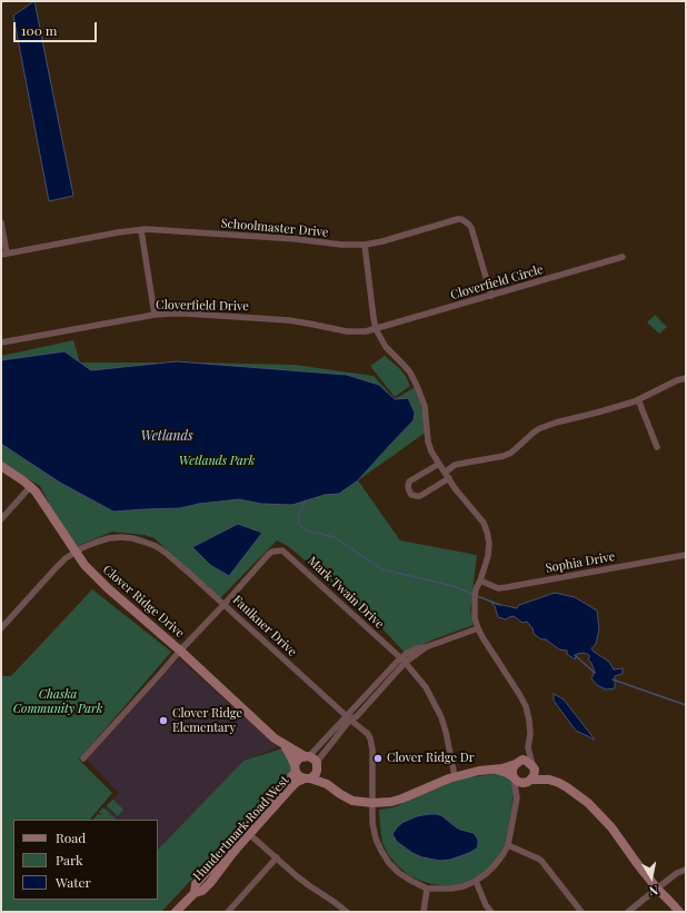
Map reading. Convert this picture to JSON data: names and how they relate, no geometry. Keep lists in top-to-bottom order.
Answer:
{
  "streets": {
    "street": [
      "Schoolmaster Drive",
      "Cloverfield Circle",
      "Cloverfield Drive",
      "Sophia Drive",
      "Mark Twain Drive",
      "Clover Ridge Drive",
      "Faulkner Drive",
      "Hundertmark Road West"
    ]
  },
  "crossings": [
    ["Schoolmaster Drive", "Cloverfield Circle"],
    ["Cloverfield Circle", "Cloverfield Drive"],
    ["Mark Twain Drive", "Faulkner Drive"],
    ["Clover Ridge Drive", "Faulkner Drive"],
    ["Clover Ridge Drive", "Hundertmark Road West"]
  ],
  "water": ["Wetlands"],
  "parks": ["Wetlands Park", "Chaska Community Park"],
  "places": ["Clover Ridge Elementary", "Clover Ridge Dr"],
  "legend": ["Road", "Park", "Water"],
  "scale_bar": "100 m",
  "north": "bottom"
}
